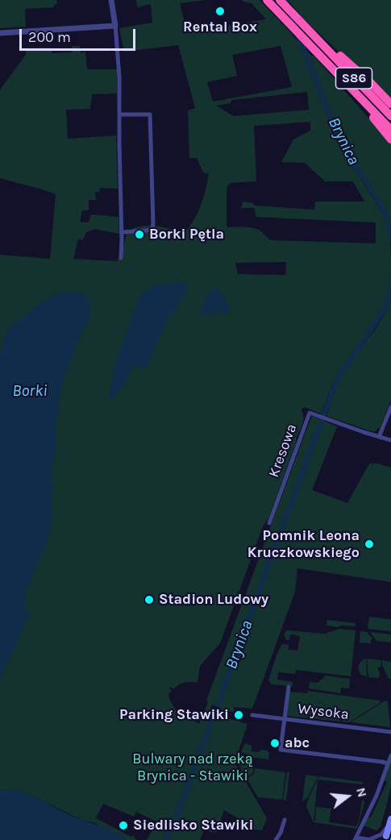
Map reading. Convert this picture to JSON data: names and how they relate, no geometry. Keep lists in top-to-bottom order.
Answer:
{
  "streets": {
    "highway": ["S86"],
    "street": ["Kresowa", "Wysoka"]
  },
  "water": ["Brynica", "Borki"],
  "parks": ["Bulwary nad rzeką Brynica - Stawiki"],
  "places": [
    "Rental Box",
    "Borki Pętla",
    "Pomnik Leona Kruczkowskiego",
    "Stadion Ludowy",
    "Parking Stawiki",
    "abc",
    "Siedlisko Stawiki"
  ],
  "scale_bar": "200 m",
  "north": "right"
}
